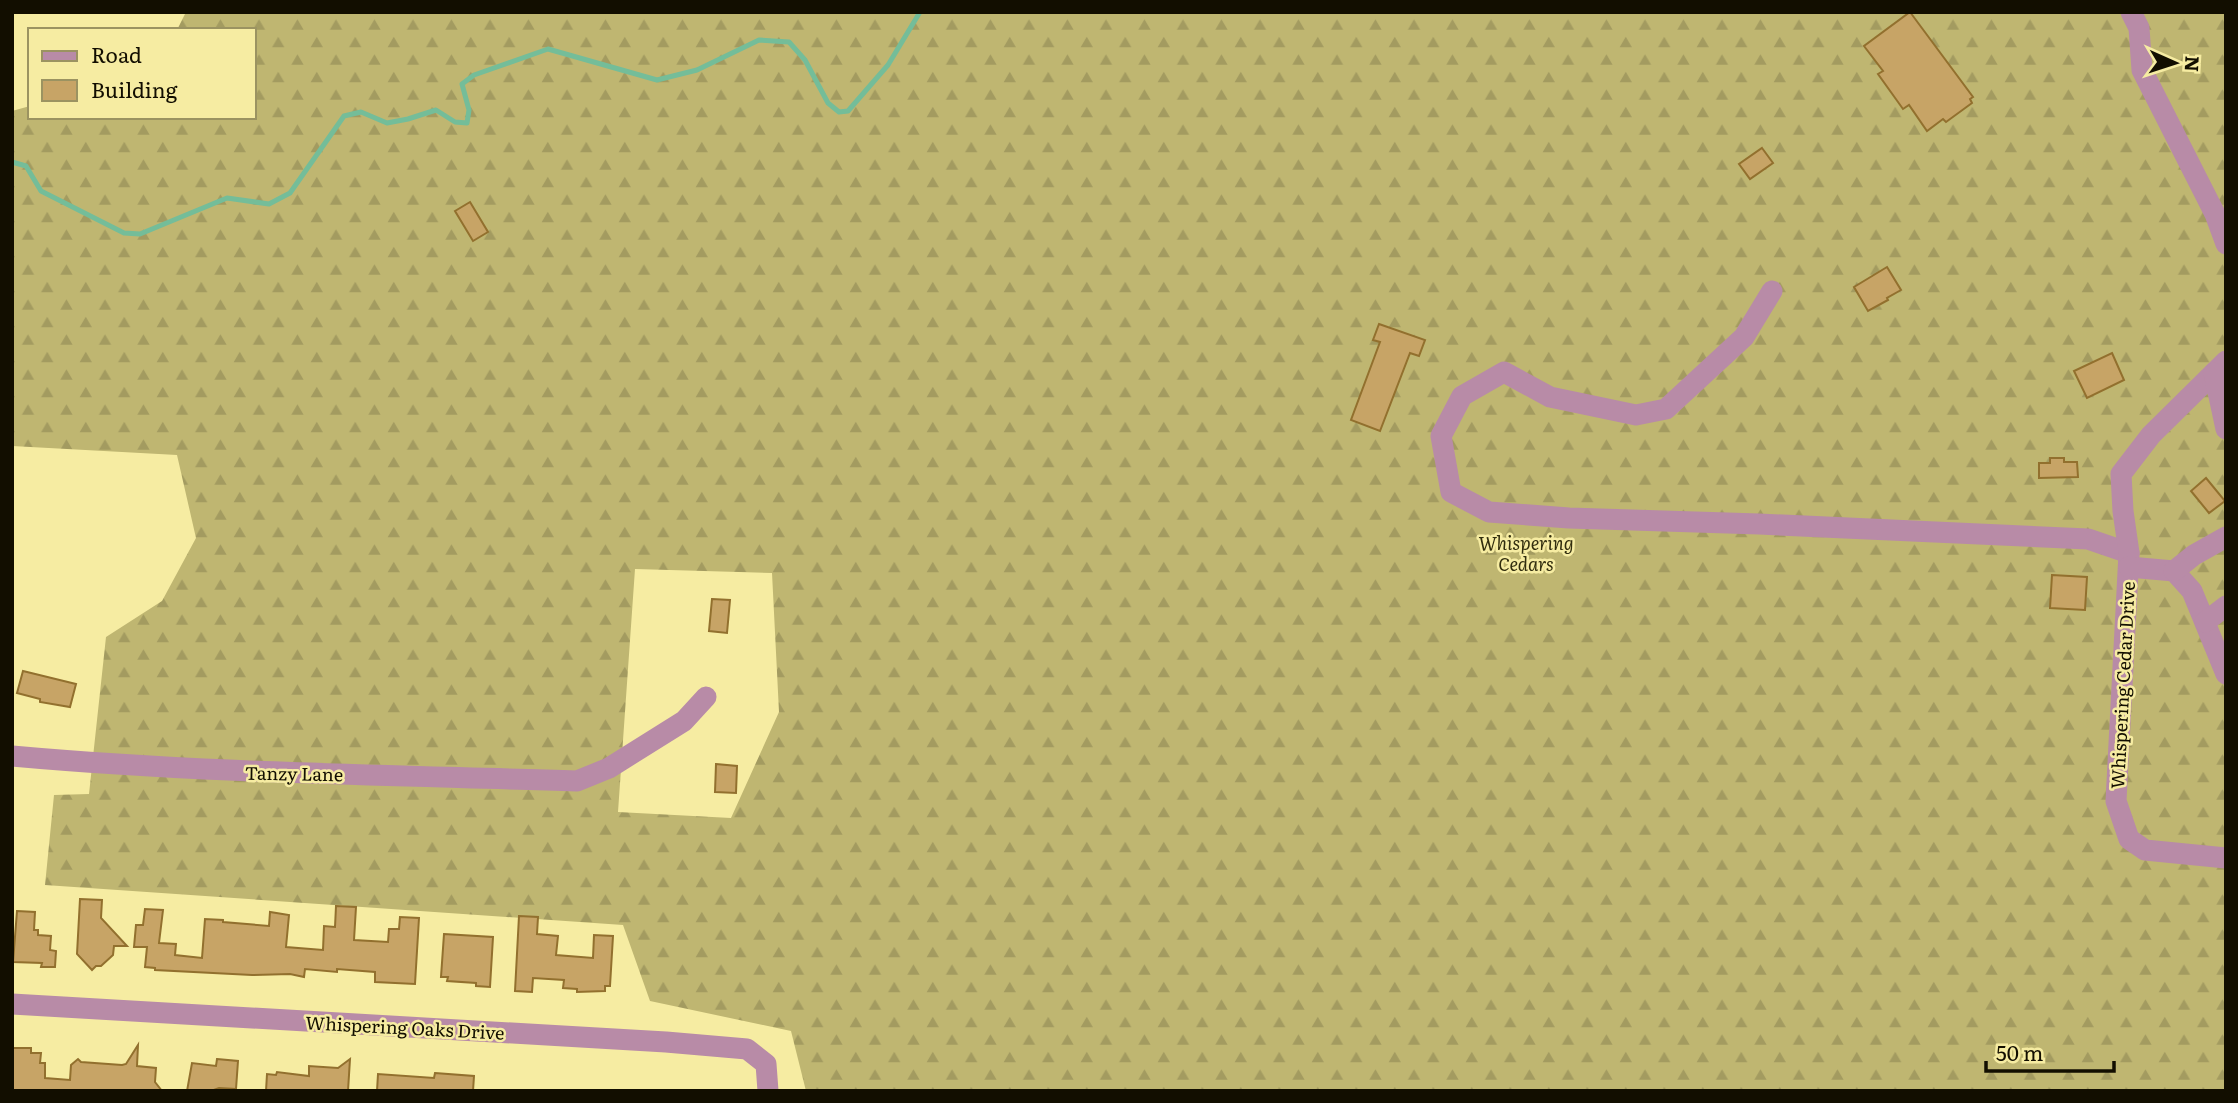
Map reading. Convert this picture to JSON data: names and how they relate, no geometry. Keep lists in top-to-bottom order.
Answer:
{
  "streets": {
    "street": ["Whispering Cedar Drive", "Tanzy Lane", "Whispering Oaks Drive"]
  },
  "parks": ["Whispering Cedars"],
  "legend": ["Road", "Building"],
  "scale_bar": "50 m",
  "north": "right"
}
